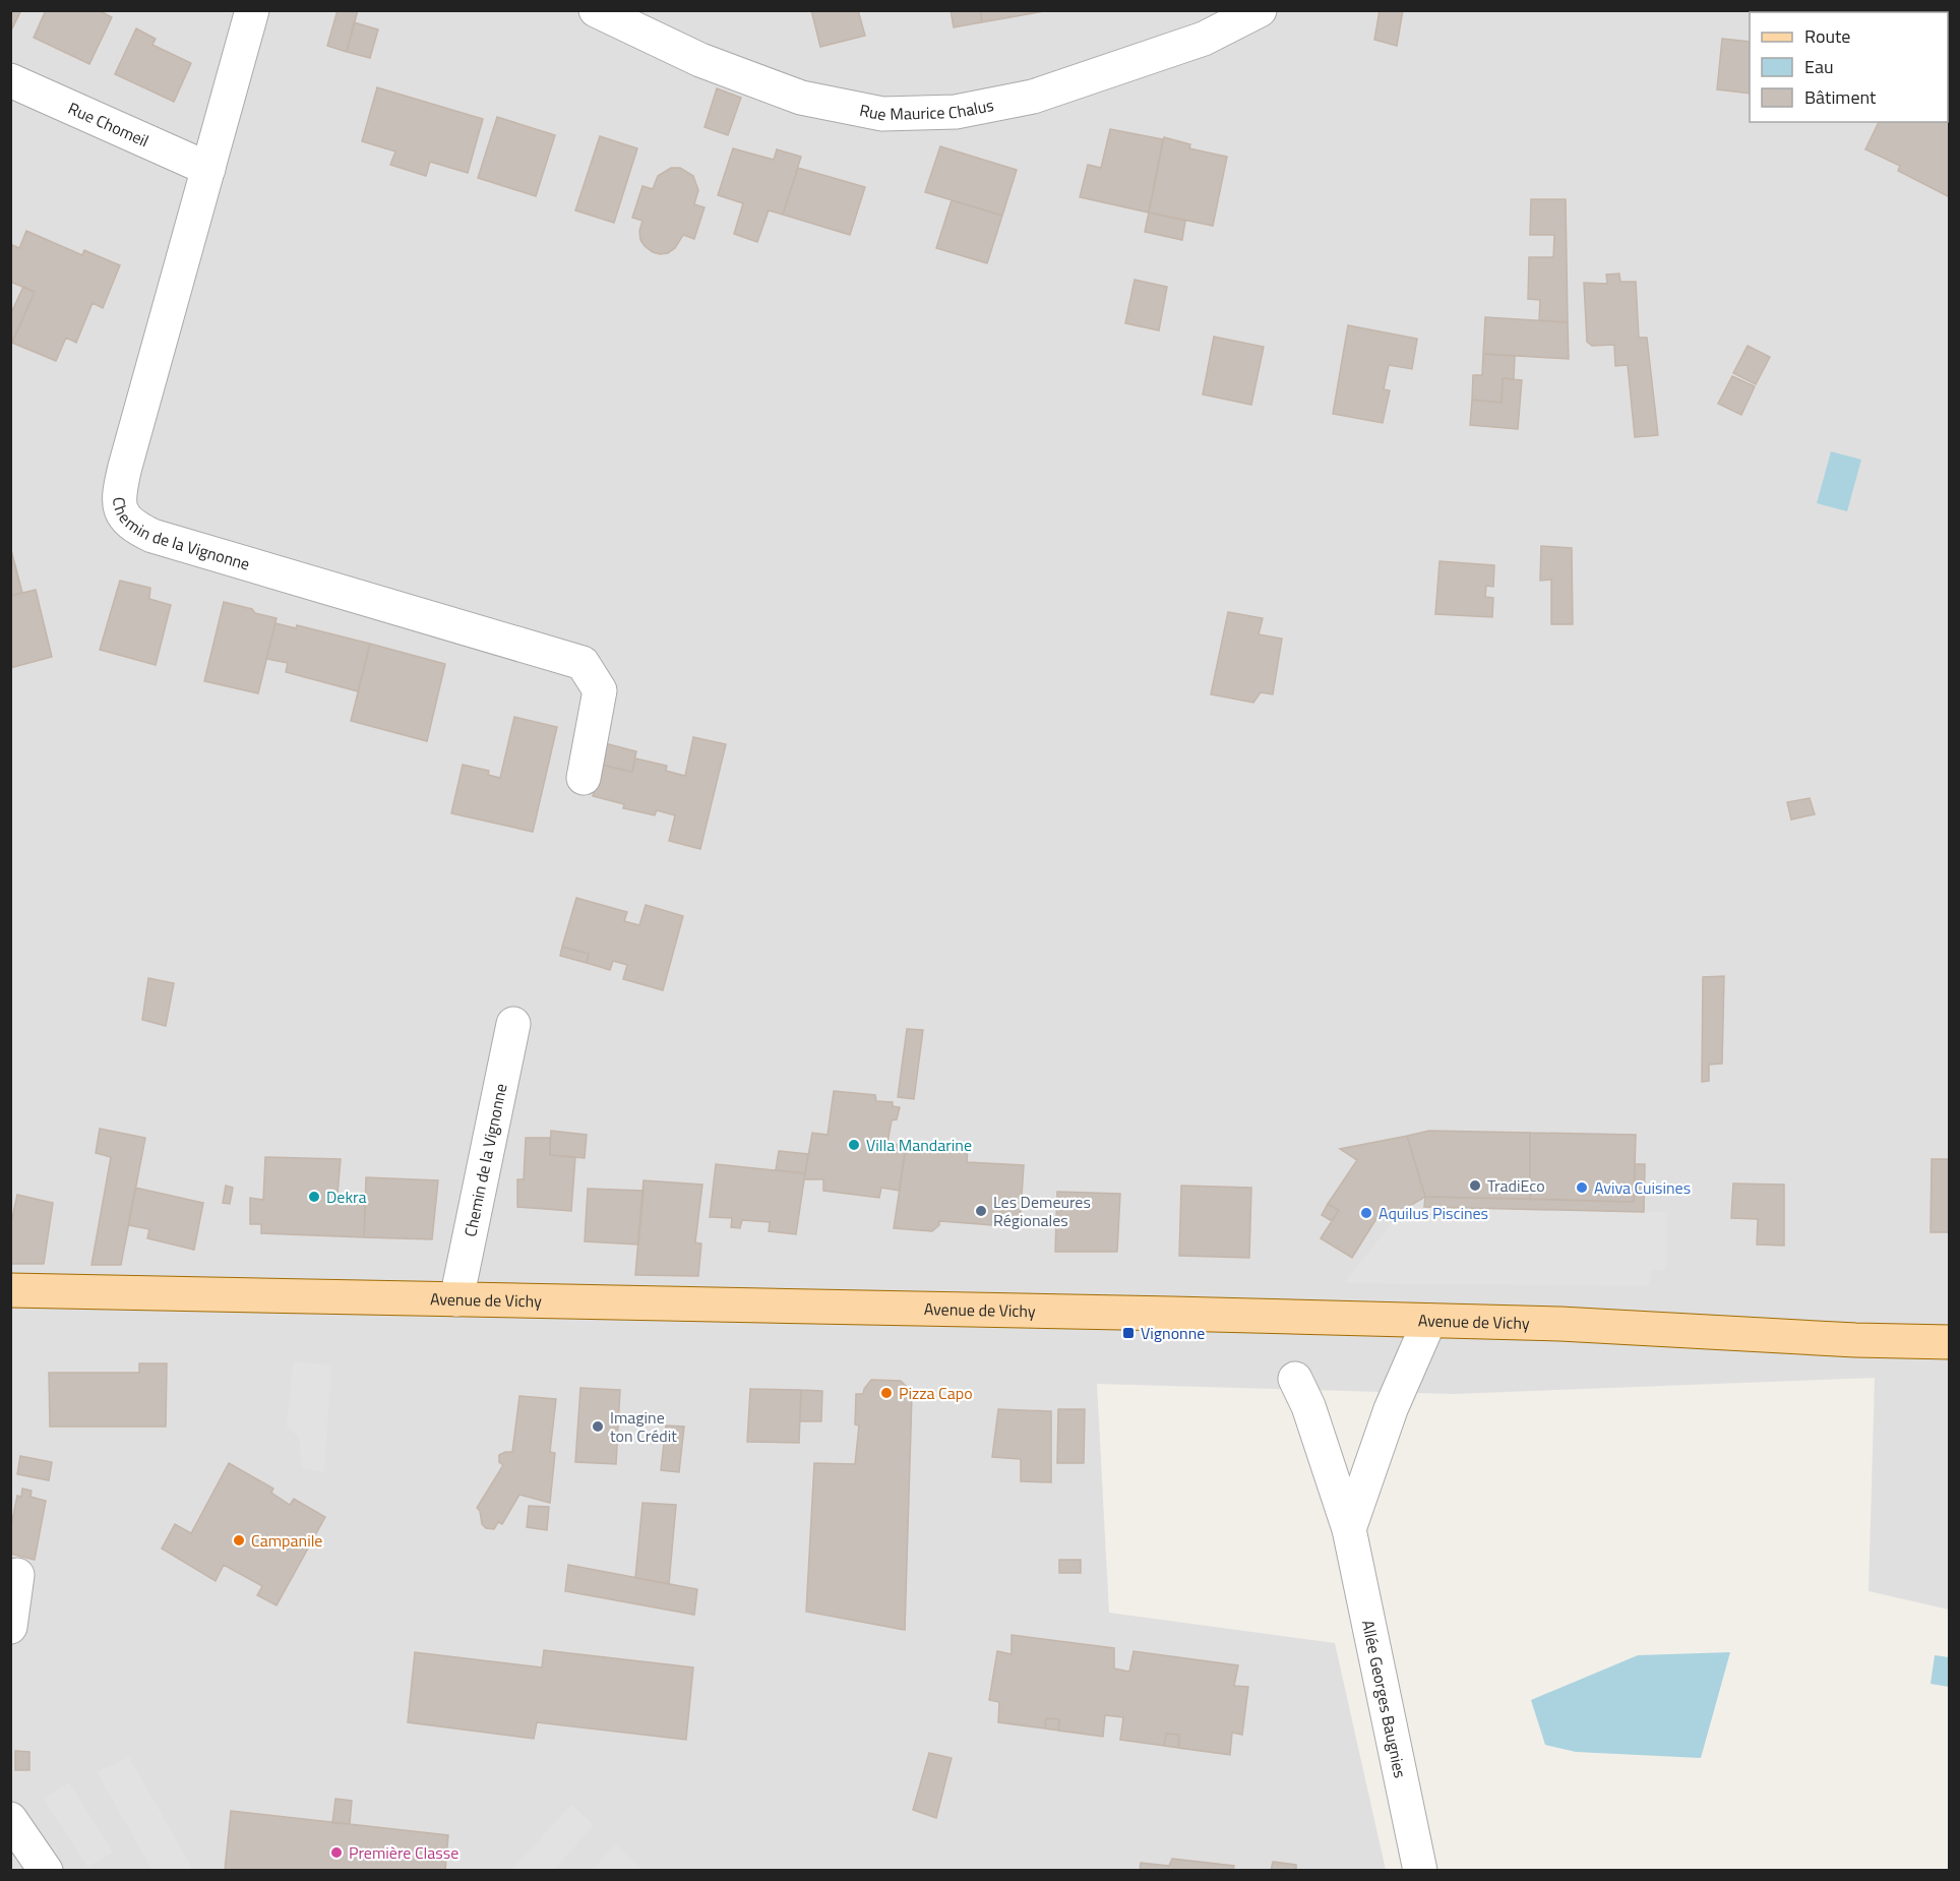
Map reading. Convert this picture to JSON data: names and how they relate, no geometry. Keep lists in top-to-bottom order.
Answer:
{
  "streets": {
    "main road": ["Avenue de Vichy"],
    "street": [
      "Rue Maurice Chalus",
      "Rue Chomeil",
      "Chemin de la Vignonne",
      "Allée Georges Baugnies"
    ]
  },
  "crossings": [
    ["Rue Chomeil", "Chemin de la Vignonne"],
    ["Chemin de la Vignonne", "Avenue de Vichy"]
  ],
  "places": {
    "other": [
      "Villa Mandarine",
      "TradiEco",
      "Aviva Cuisines",
      "Dekra",
      "Les Demeures Régionales",
      "Aquilus Piscines",
      "Pizza Capo",
      "Imagine ton Crédit",
      "Campanile",
      "Première Classe"
    ],
    "transit": ["Vignonne"]
  },
  "legend": ["Route", "Eau", "Bâtiment"]
}
